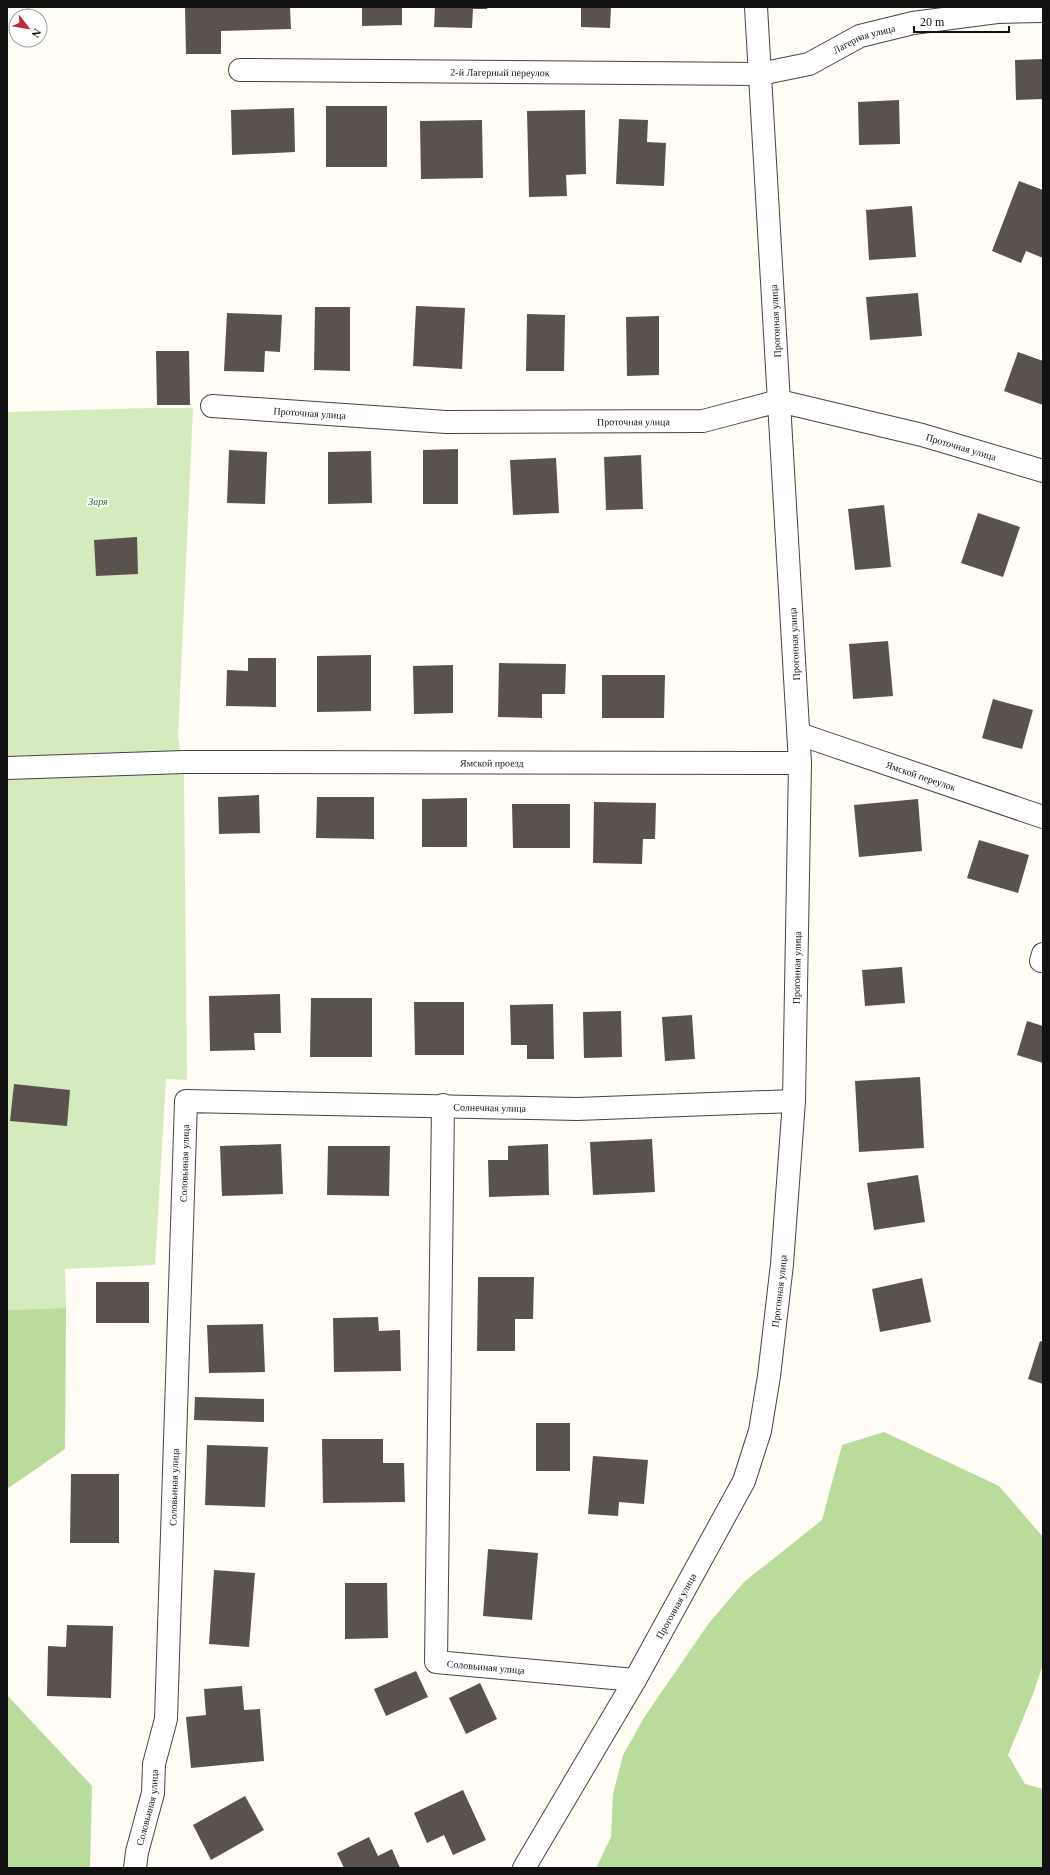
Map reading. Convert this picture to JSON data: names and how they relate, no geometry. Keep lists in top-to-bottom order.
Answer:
{
  "streets": {
    "street": [
      "Лагерная улица",
      "2-й Лагерный переулок",
      "Прогонная улица",
      "Проточная улица",
      "Ямской проезд",
      "Ямской переулок",
      "Солнечная улица",
      "Соловьиная улица"
    ]
  },
  "crossings": [
    ["Лагерная улица", "2-й Лагерный переулок"],
    ["Лагерная улица", "Прогонная улица"],
    ["2-й Лагерный переулок", "Прогонная улица"],
    ["Прогонная улица", "Проточная улица"],
    ["Прогонная улица", "Ямской проезд"],
    ["Прогонная улица", "Ямской переулок"],
    ["Прогонная улица", "Солнечная улица"],
    ["Прогонная улица", "Соловьиная улица"],
    ["Солнечная улица", "Соловьиная улица"]
  ],
  "parks": ["Заря"],
  "scale_bar": "20 m",
  "north": "bottom right"
}
